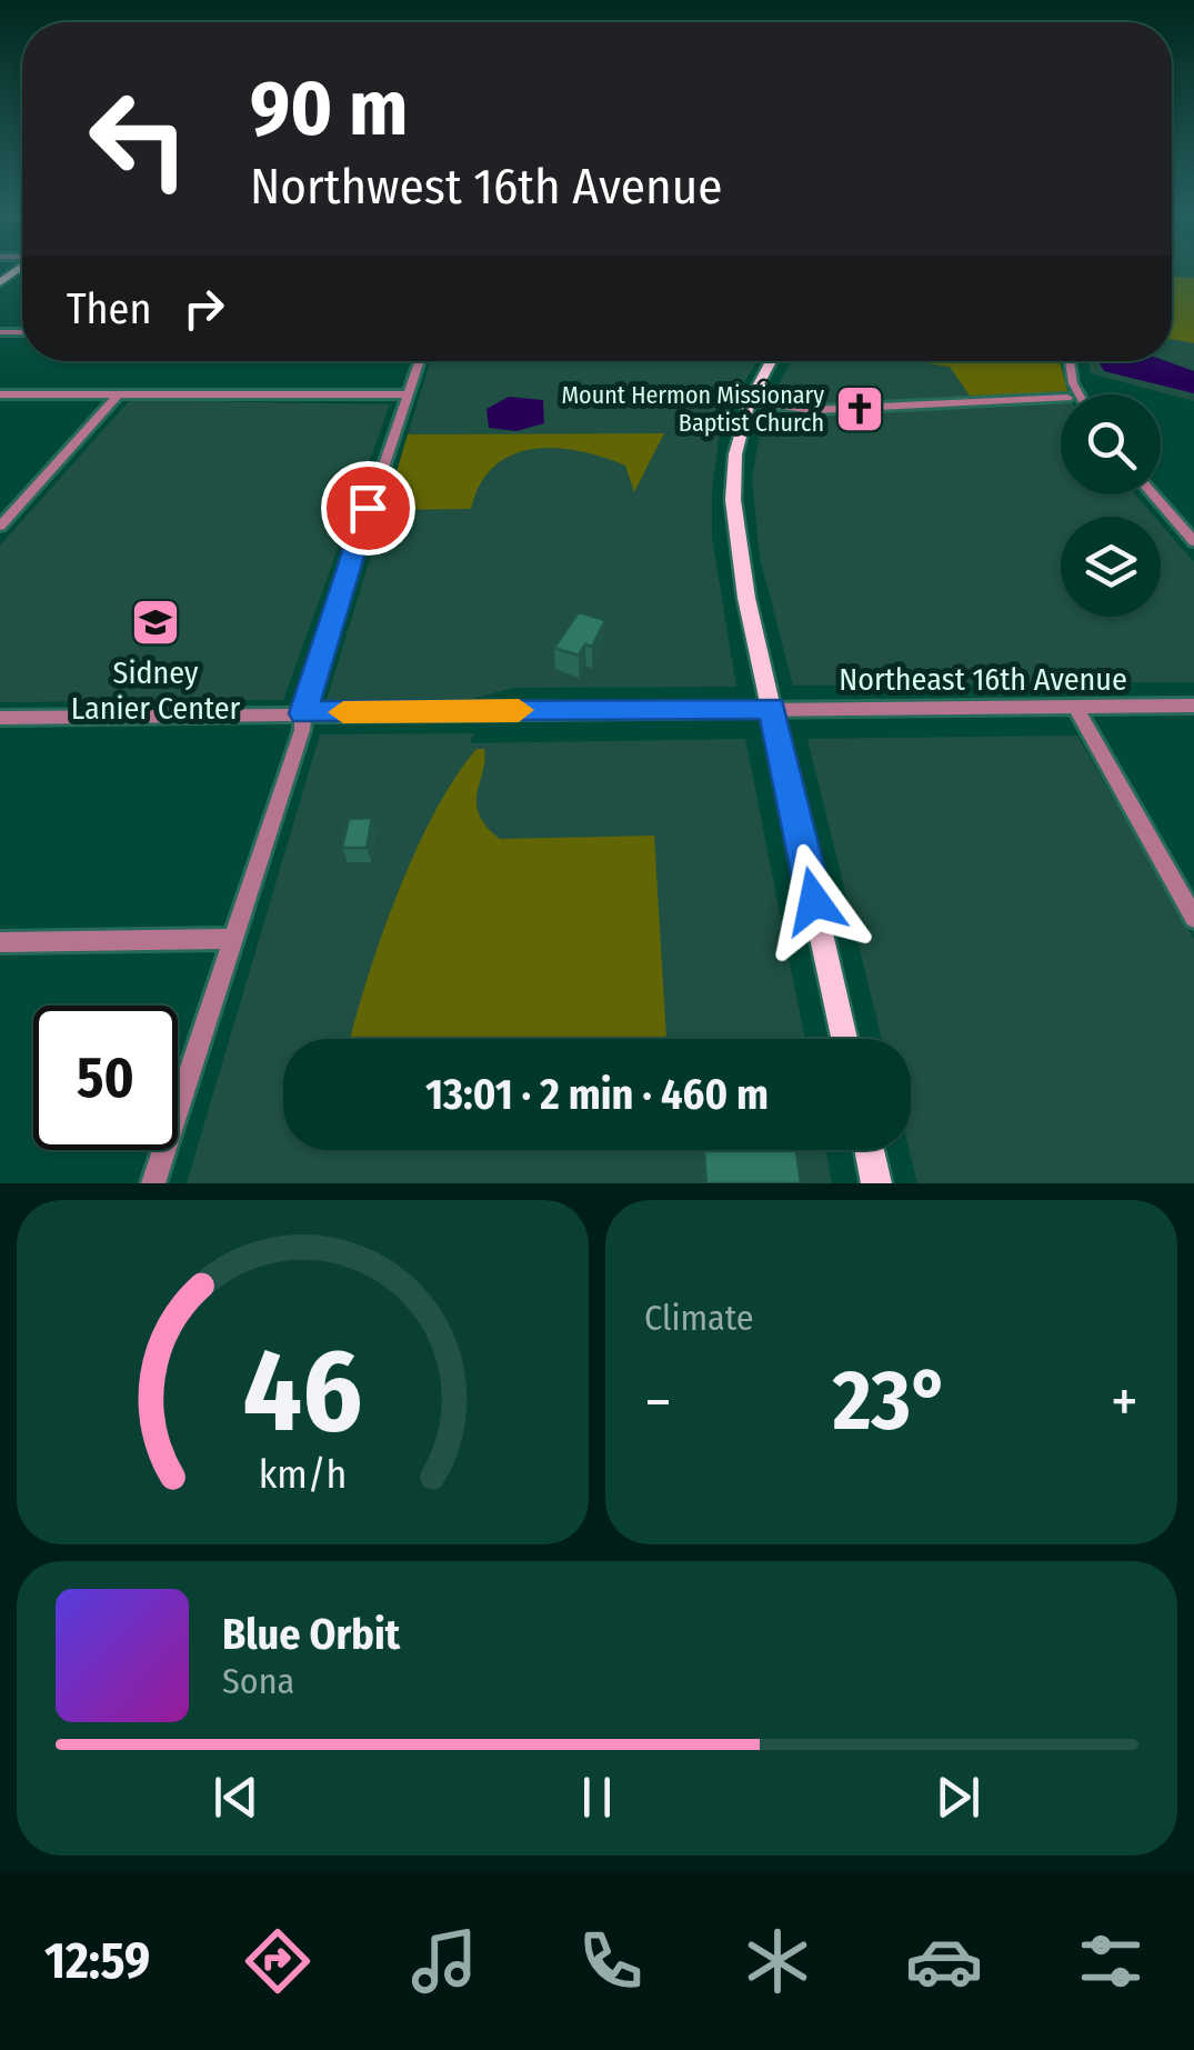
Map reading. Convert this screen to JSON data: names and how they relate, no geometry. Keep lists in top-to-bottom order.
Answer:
{
  "streets": {
    "street": ["Northeast 16th Avenue"]
  },
  "places": {
    "church": ["Mount Hermon Missionary Baptist Church"],
    "school or university": ["Sidney Lanier Center"]
  },
  "page": {
    "turn": ["90 m", "Northwest 16th Avenue"],
    "then": "Then",
    "limit": "50",
    "trip": "13:01 · 2 min · 460 m",
    "tile": "Climate",
    "heat": ["−", "23°", "+"],
    "song": ["Blue Orbit", "Sona"],
    "tabs": "12:59",
    "gauge": ["46", "km/h"]
  }
}
